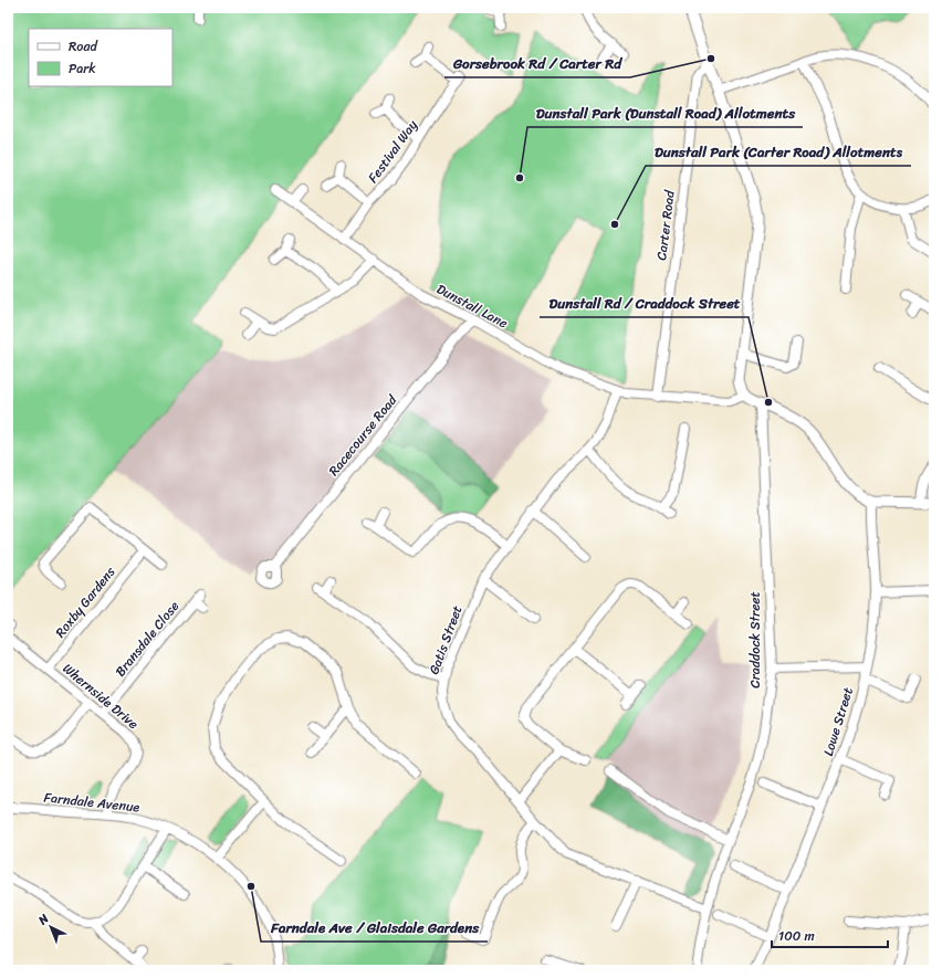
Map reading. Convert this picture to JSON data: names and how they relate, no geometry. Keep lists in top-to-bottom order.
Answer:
{
  "streets": {
    "street": [
      "Festival Way",
      "Carter Road",
      "Dunstall Lane",
      "Racecourse Road",
      "Roxby Gardens",
      "Bransdale Close",
      "Gatis Street",
      "Craddock Street",
      "Whernside Drive",
      "Lowe Street",
      "Farndale Avenue"
    ]
  },
  "crossings": [
    ["Festival Way", "Dunstall Lane"],
    ["Carter Road", "Dunstall Lane"],
    ["Dunstall Lane", "Racecourse Road"],
    ["Dunstall Lane", "Gatis Street"],
    ["Roxby Gardens", "Whernside Drive"],
    ["Bransdale Close", "Whernside Drive"],
    ["Gatis Street", "Craddock Street"],
    ["Whernside Drive", "Farndale Avenue"]
  ],
  "places": [
    "Gorsebrook Rd / Carter Rd",
    "Dunstall Park (Dunstall Road) Allotments",
    "Dunstall Park (Carter Road) Allotments",
    "Dunstall Rd / Craddock Street",
    "Farndale Ave / Glaisdale Gardens"
  ],
  "legend": ["Road", "Park"],
  "scale_bar": "100 m",
  "north": "top left"
}
